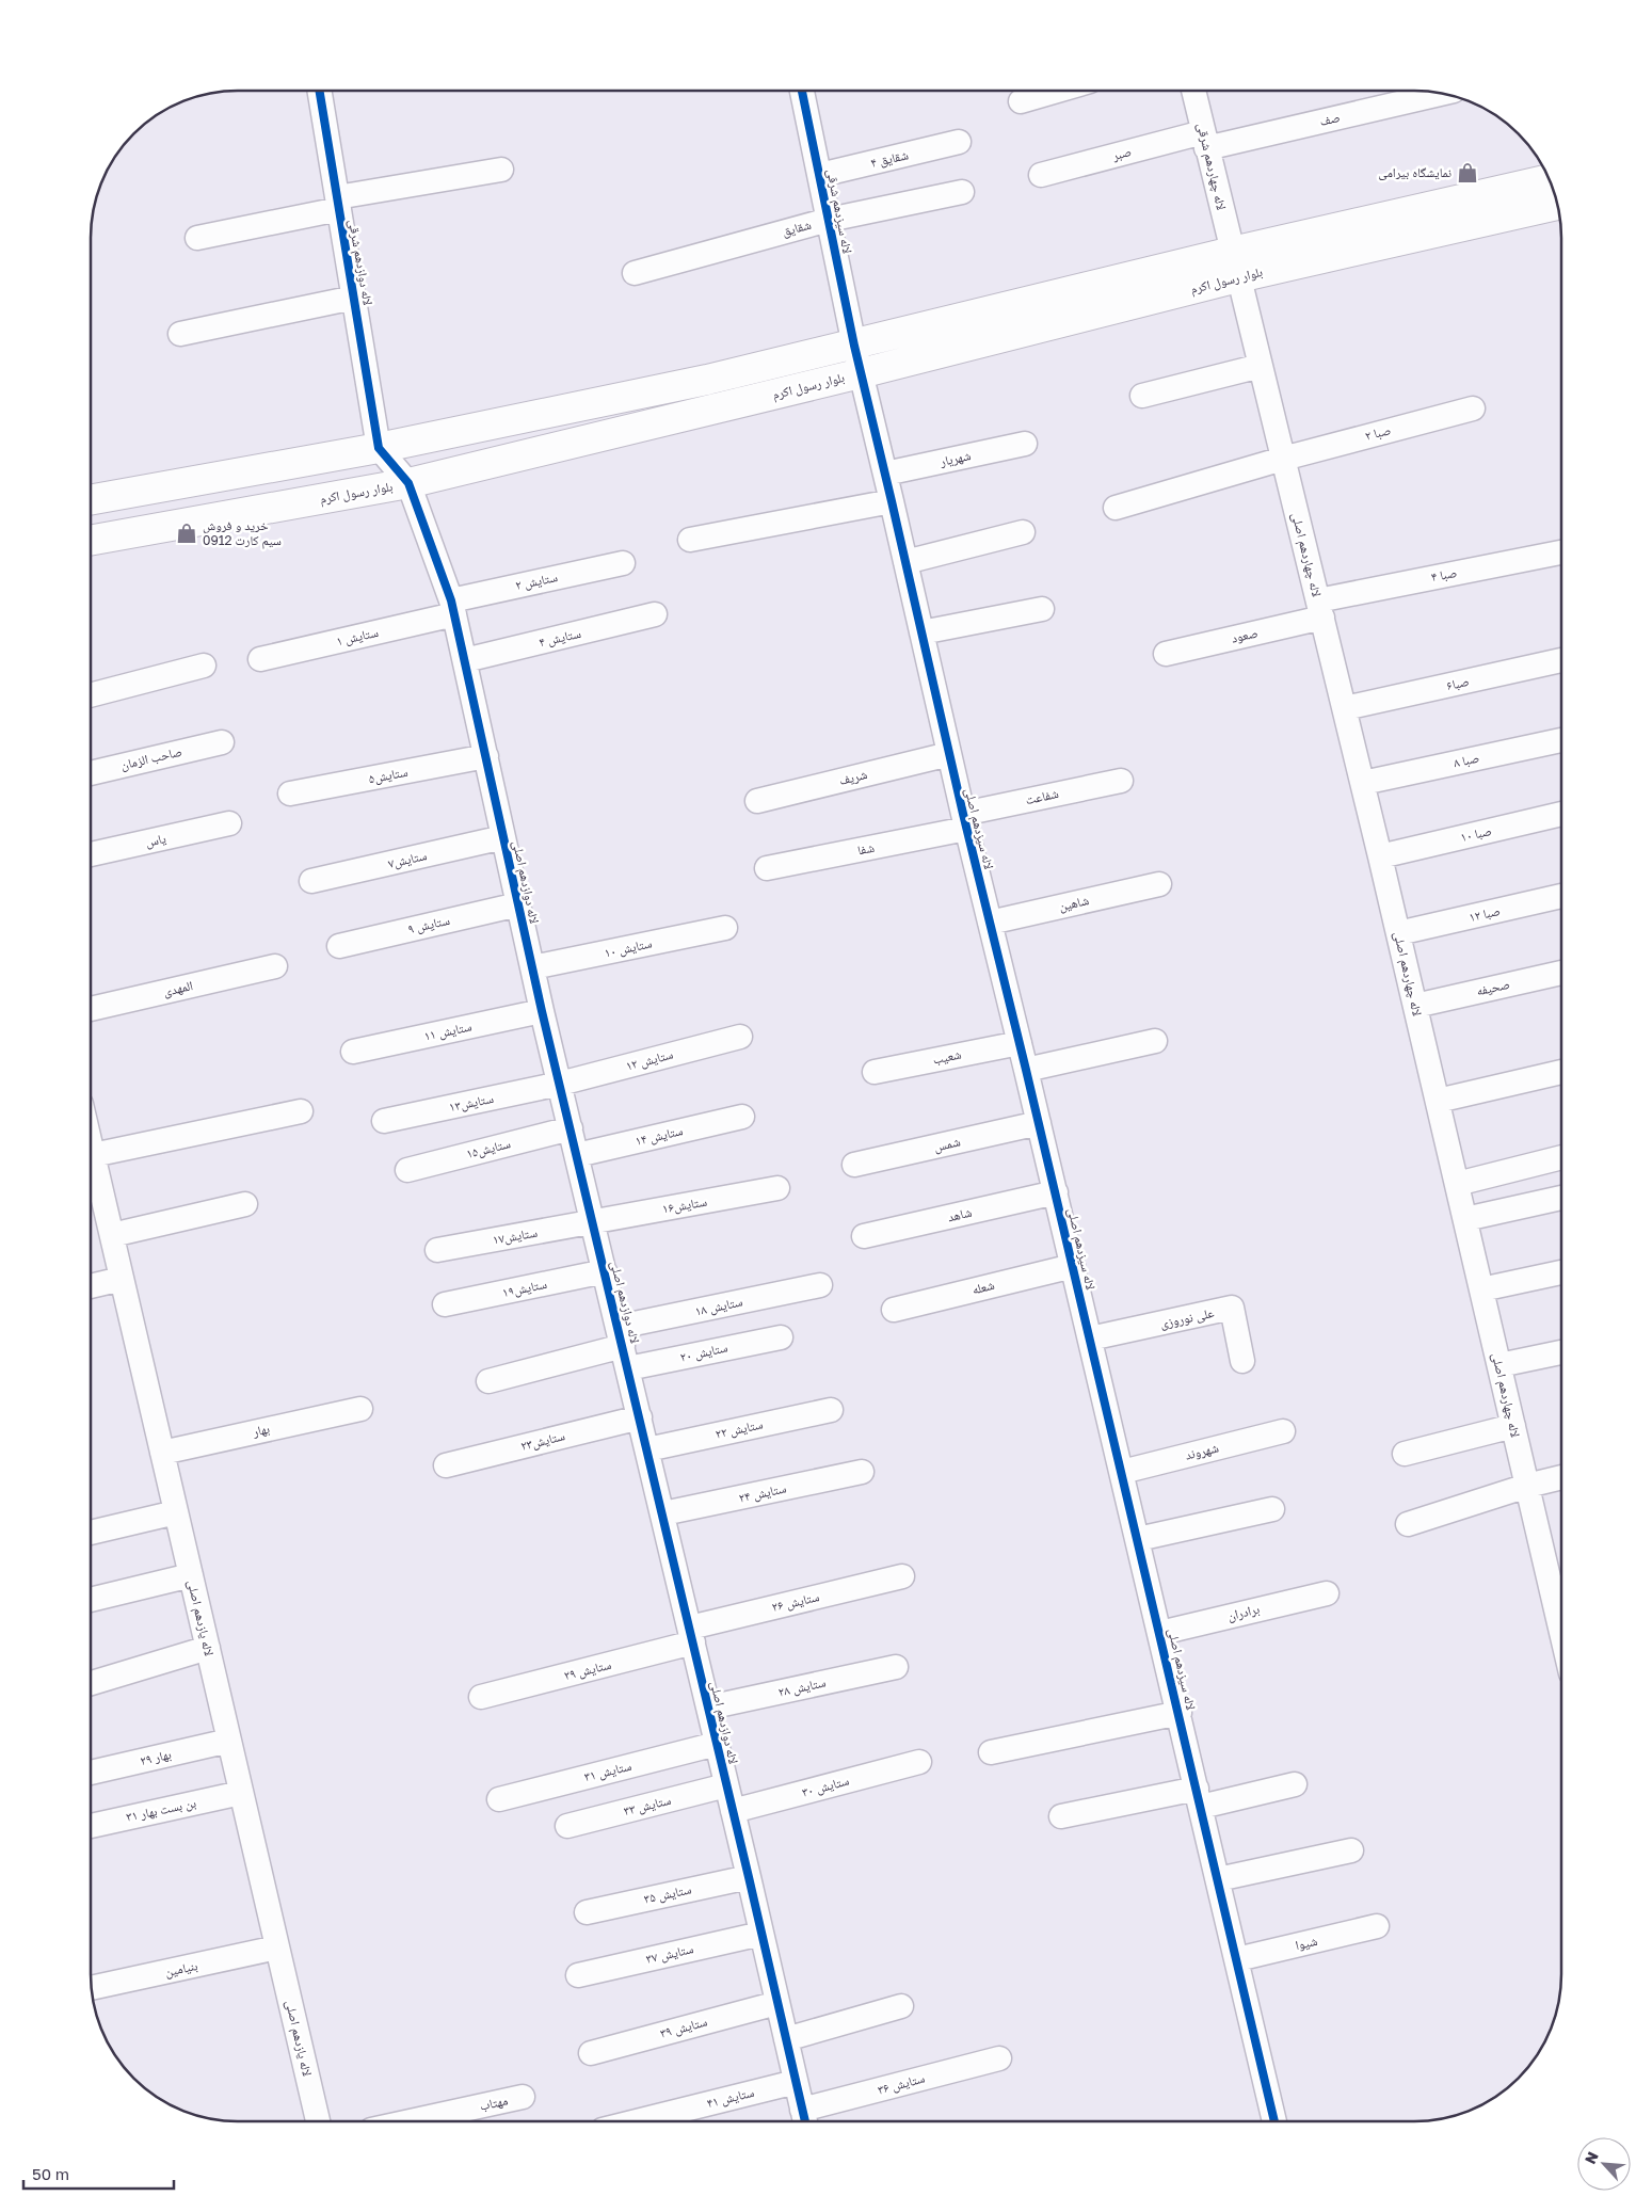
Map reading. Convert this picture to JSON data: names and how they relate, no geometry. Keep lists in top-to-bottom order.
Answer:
{
  "streets": {
    "main road": ["بلوار رسول اکرم"],
    "street": [
      "صف",
      "صبر",
      "شقایق ۴",
      "لاله چهاردهم شرقی",
      "لاله سیزدهم شرقی",
      "شقایق",
      "لاله دوازدهم شرقی",
      "صبا ۲",
      "شهریار",
      "لاله چهاردهم اصلی",
      "صبا ۴",
      "ستایش ۲",
      "صعود",
      "ستایش ۱",
      "ستایش ۴",
      "صبا۶",
      "صاحب الزمان",
      "صبا ۸",
      "ستایش۵",
      "شریف",
      "شفاعت",
      "لاله سیزدهم اصلی",
      "صبا ۱۰",
      "یاس",
      "شفا",
      "ستایش۷",
      "لاله دوازدهم اصلی",
      "شاهین",
      "صبا ۱۲",
      "ستایش ۹",
      "ستایش ۱۰",
      "صحیفه",
      "المهدی",
      "ستایش ۱۱",
      "شعیب",
      "ستایش ۱۲",
      "ستایش۱۳",
      "ستایش ۱۴",
      "شمس",
      "ستایش۱۵",
      "ستایش۱۶",
      "شاهد",
      "ستایش۱۷",
      "شعله",
      "ستایش۱۹",
      "ستایش ۱۸",
      "علی نوروزی",
      "ستایش ۲۰",
      "ستایش ۲۲",
      "بهار",
      "ستایش۲۳",
      "شهروند",
      "ستایش ۲۴",
      "ستایش ۲۶",
      "برادران",
      "لاله یازدهم اصلی",
      "ستایش ۲۹",
      "ستایش ۲۸",
      "بهار ۲۹",
      "ستایش ۳۱",
      "ستایش ۳۰",
      "ستایش ۳۳",
      "بن بست بهار ٣١",
      "ستایش ۳۵",
      "شیوا",
      "ستایش ۳۷",
      "بنیامین",
      "ستایش ۳۹",
      "ستایش ۳۶",
      "ستایش ۴۱",
      "مهتاب"
    ]
  },
  "crossings": [
    ["صف", "صبر"],
    ["صف", "لاله چهاردهم شرقی"],
    ["صبر", "لاله چهاردهم شرقی"],
    ["شقایق ۴", "لاله سیزدهم شرقی"],
    ["لاله چهاردهم شرقی", "بلوار رسول اکرم"],
    ["لاله چهاردهم شرقی", "لاله چهاردهم اصلی"],
    ["لاله سیزدهم شرقی", "شقایق"],
    ["لاله سیزدهم شرقی", "بلوار رسول اکرم"],
    ["لاله سیزدهم شرقی", "لاله سیزدهم اصلی"],
    ["لاله دوازدهم شرقی", "بلوار رسول اکرم"],
    ["بلوار رسول اکرم", "لاله چهاردهم اصلی"],
    ["بلوار رسول اکرم", "لاله سیزدهم اصلی"],
    ["بلوار رسول اکرم", "لاله دوازدهم اصلی"],
    ["صبا ۲", "لاله چهاردهم اصلی"],
    ["شهریار", "لاله سیزدهم اصلی"],
    ["لاله چهاردهم اصلی", "صبا ۴"],
    ["لاله چهاردهم اصلی", "صعود"],
    ["لاله چهاردهم اصلی", "صبا۶"],
    ["لاله چهاردهم اصلی", "صبا ۸"],
    ["لاله چهاردهم اصلی", "صبا ۱۰"],
    ["لاله چهاردهم اصلی", "صبا ۱۲"],
    ["لاله چهاردهم اصلی", "صحیفه"],
    ["صبا ۴", "صعود"],
    ["ستایش ۲", "ستایش ۱"],
    ["ستایش ۲", "لاله دوازدهم اصلی"],
    ["ستایش ۱", "لاله دوازدهم اصلی"],
    ["ستایش ۴", "لاله دوازدهم اصلی"],
    ["ستایش۵", "لاله دوازدهم اصلی"],
    ["شریف", "لاله سیزدهم اصلی"],
    ["شفاعت", "لاله سیزدهم اصلی"],
    ["شفاعت", "شفا"],
    ["لاله سیزدهم اصلی", "شفا"],
    ["لاله سیزدهم اصلی", "شاهین"],
    ["لاله سیزدهم اصلی", "شعیب"],
    ["لاله سیزدهم اصلی", "شمس"],
    ["لاله سیزدهم اصلی", "شاهد"],
    ["لاله سیزدهم اصلی", "شعله"],
    ["لاله سیزدهم اصلی", "علی نوروزی"],
    ["لاله سیزدهم اصلی", "شهروند"],
    ["لاله سیزدهم اصلی", "برادران"],
    ["لاله سیزدهم اصلی", "شیوا"],
    ["ستایش۷", "لاله دوازدهم اصلی"],
    ["لاله دوازدهم اصلی", "ستایش ۹"],
    ["لاله دوازدهم اصلی", "ستایش ۱۰"],
    ["لاله دوازدهم اصلی", "ستایش ۱۱"],
    ["لاله دوازدهم اصلی", "ستایش ۱۲"],
    ["لاله دوازدهم اصلی", "ستایش۱۳"],
    ["لاله دوازدهم اصلی", "ستایش ۱۴"],
    ["لاله دوازدهم اصلی", "ستایش۱۵"],
    ["لاله دوازدهم اصلی", "ستایش۱۶"],
    ["لاله دوازدهم اصلی", "ستایش۱۷"],
    ["لاله دوازدهم اصلی", "ستایش۱۹"],
    ["لاله دوازدهم اصلی", "ستایش ۱۸"],
    ["لاله دوازدهم اصلی", "ستایش ۲۰"],
    ["لاله دوازدهم اصلی", "ستایش ۲۲"],
    ["لاله دوازدهم اصلی", "ستایش۲۳"],
    ["لاله دوازدهم اصلی", "ستایش ۲۴"],
    ["لاله دوازدهم اصلی", "ستایش ۲۶"],
    ["لاله دوازدهم اصلی", "ستایش ۲۹"],
    ["لاله دوازدهم اصلی", "ستایش ۲۸"],
    ["لاله دوازدهم اصلی", "ستایش ۳۱"],
    ["لاله دوازدهم اصلی", "ستایش ۳۰"],
    ["لاله دوازدهم اصلی", "ستایش ۳۳"],
    ["لاله دوازدهم اصلی", "ستایش ۳۵"],
    ["لاله دوازدهم اصلی", "ستایش ۳۷"],
    ["لاله دوازدهم اصلی", "ستایش ۳۹"],
    ["لاله دوازدهم اصلی", "ستایش ۳۶"],
    ["لاله دوازدهم اصلی", "ستایش ۴۱"],
    ["ستایش ۱۲", "ستایش۱۳"],
    ["ستایش۱۶", "ستایش۱۷"],
    ["ستایش ۱۸", "ستایش ۲۰"],
    ["بهار", "لاله یازدهم اصلی"],
    ["ستایش ۲۶", "ستایش ۲۹"],
    ["لاله یازدهم اصلی", "بهار ۲۹"],
    ["لاله یازدهم اصلی", "بن بست بهار ٣١"],
    ["لاله یازدهم اصلی", "بنیامین"]
  ],
  "places": {
    "shop": ["نمایشگاه بیرامی", "خرید و فروش سیم کارت 0912"]
  },
  "scale_bar": "50 m",
  "north": "top left"
}
